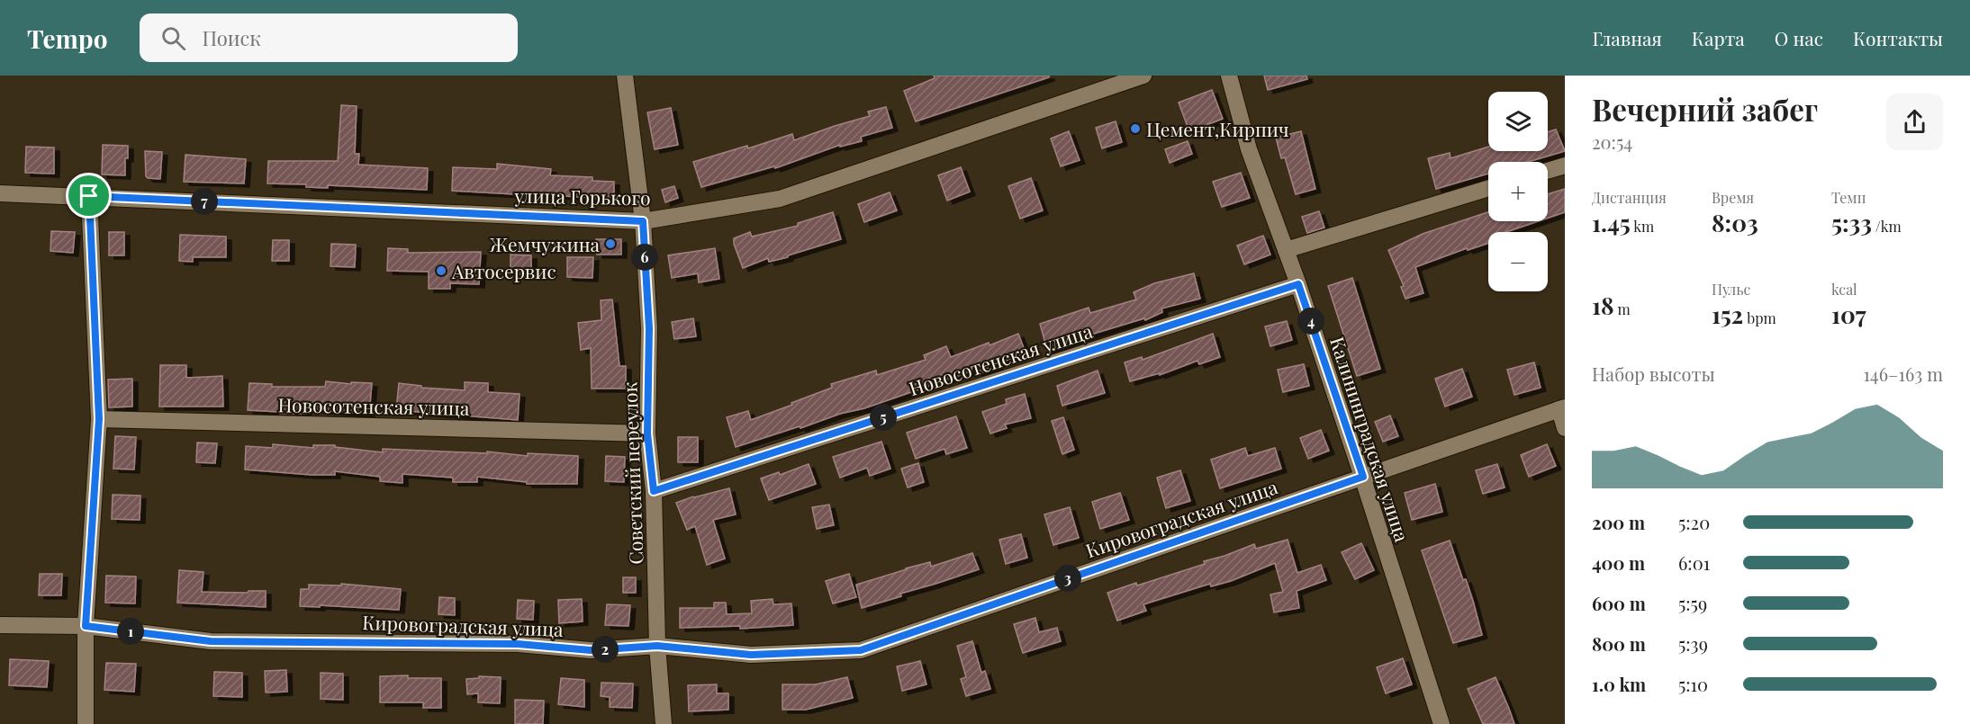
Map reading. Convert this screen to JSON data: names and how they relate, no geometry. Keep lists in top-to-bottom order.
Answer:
{
  "streets": {
    "street": [
      "улица Горького",
      "Новосотенская улица",
      "Калининградская улица",
      "Советский переулок",
      "Кировоградская улица"
    ]
  },
  "crossings": [
    ["улица Горького", "Советский переулок"],
    ["Новосотенская улица", "Калининградская улица"],
    ["Новосотенская улица", "Советский переулок"],
    ["Калининградская улица", "Кировоградская улица"],
    ["Советский переулок", "Кировоградская улица"]
  ],
  "places": ["Цемент,Кирпич", "Жемчужина", "Автосервис"],
  "page": {
    "header": "Tempo",
    "search": "Поиск",
    "nav": [
      "Главная",
      "Карта",
      "О нас",
      "Контакты"
    ],
    "heading": ["Вечерний забег", "20:54"],
    "map_buttons": ["+", "−"],
    "stats": [
      ["Дистанция", "1.45 km"],
      ["Время", "8:03"],
      ["Темп", "5:33 /km"],
      ["18 m"],
      ["Пульс", "152 bpm"],
      ["kcal", "107"]
    ],
    "pins": [
      "7",
      "6",
      "4",
      "5",
      "3",
      "1",
      "2"
    ],
    "chart": ["Набор высоты", "146–163 m"],
    "list": [
      {
        "name": "200 m",
        "note": "5:20"
      },
      {
        "name": "400 m",
        "note": "6:01"
      },
      {
        "name": "600 m",
        "note": "5:59"
      },
      {
        "name": "800 m",
        "note": "5:39"
      },
      {
        "name": "1.0 km",
        "note": "5:10"
      }
    ]
  }
}
